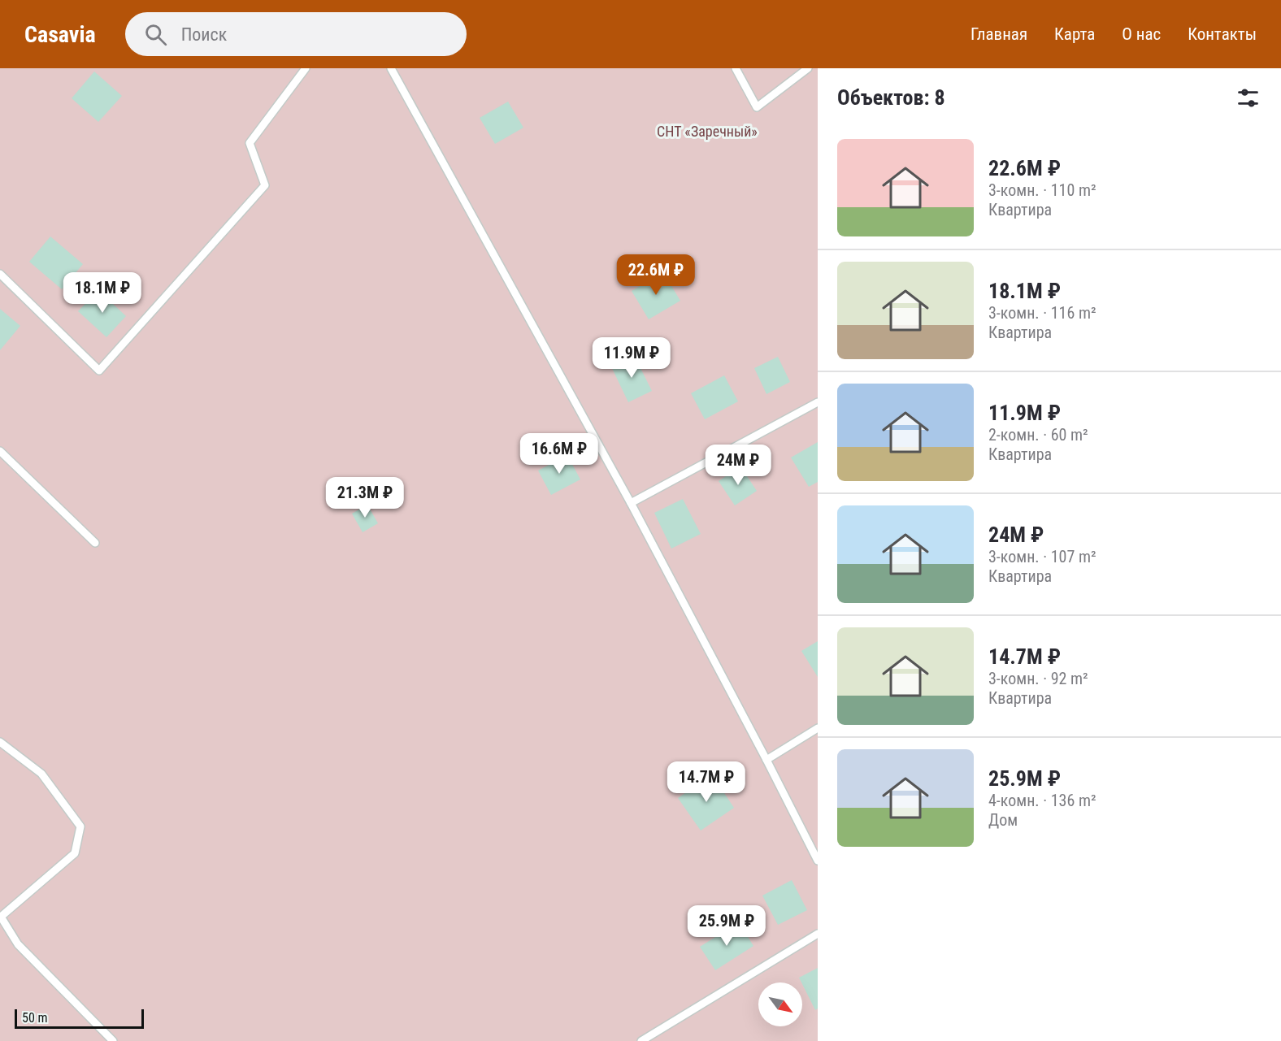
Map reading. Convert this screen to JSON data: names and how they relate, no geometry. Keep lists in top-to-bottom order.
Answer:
{
  "parks": ["СНТ «Заречный»"],
  "scale_bar": "50 m",
  "north": "bottom right",
  "page": {
    "header": "Casavia",
    "search": "Поиск",
    "nav": [
      "Главная",
      "Карта",
      "О нас",
      "Контакты"
    ],
    "heading": "Объектов: 8",
    "list": [
      {
        "name": "22.6M ₽",
        "note": "3-комн. · 110 m² · Квартира"
      },
      {
        "name": "18.1M ₽",
        "note": "3-комн. · 116 m² · Квартира"
      },
      {
        "name": "11.9M ₽",
        "note": "2-комн. · 60 m² · Квартира"
      },
      {
        "name": "24M ₽",
        "note": "3-комн. · 107 m² · Квартира"
      },
      {
        "name": "14.7M ₽",
        "note": "3-комн. · 92 m² · Квартира"
      },
      {
        "name": "25.9M ₽",
        "note": "4-комн. · 136 m² · Дом"
      }
    ],
    "price": [
      "22.6M ₽",
      "18.1M ₽",
      "11.9M ₽",
      "16.6M ₽",
      "24M ₽",
      "21.3M ₽",
      "14.7M ₽",
      "25.9M ₽"
    ],
    "scale": "50 m"
  }
}
